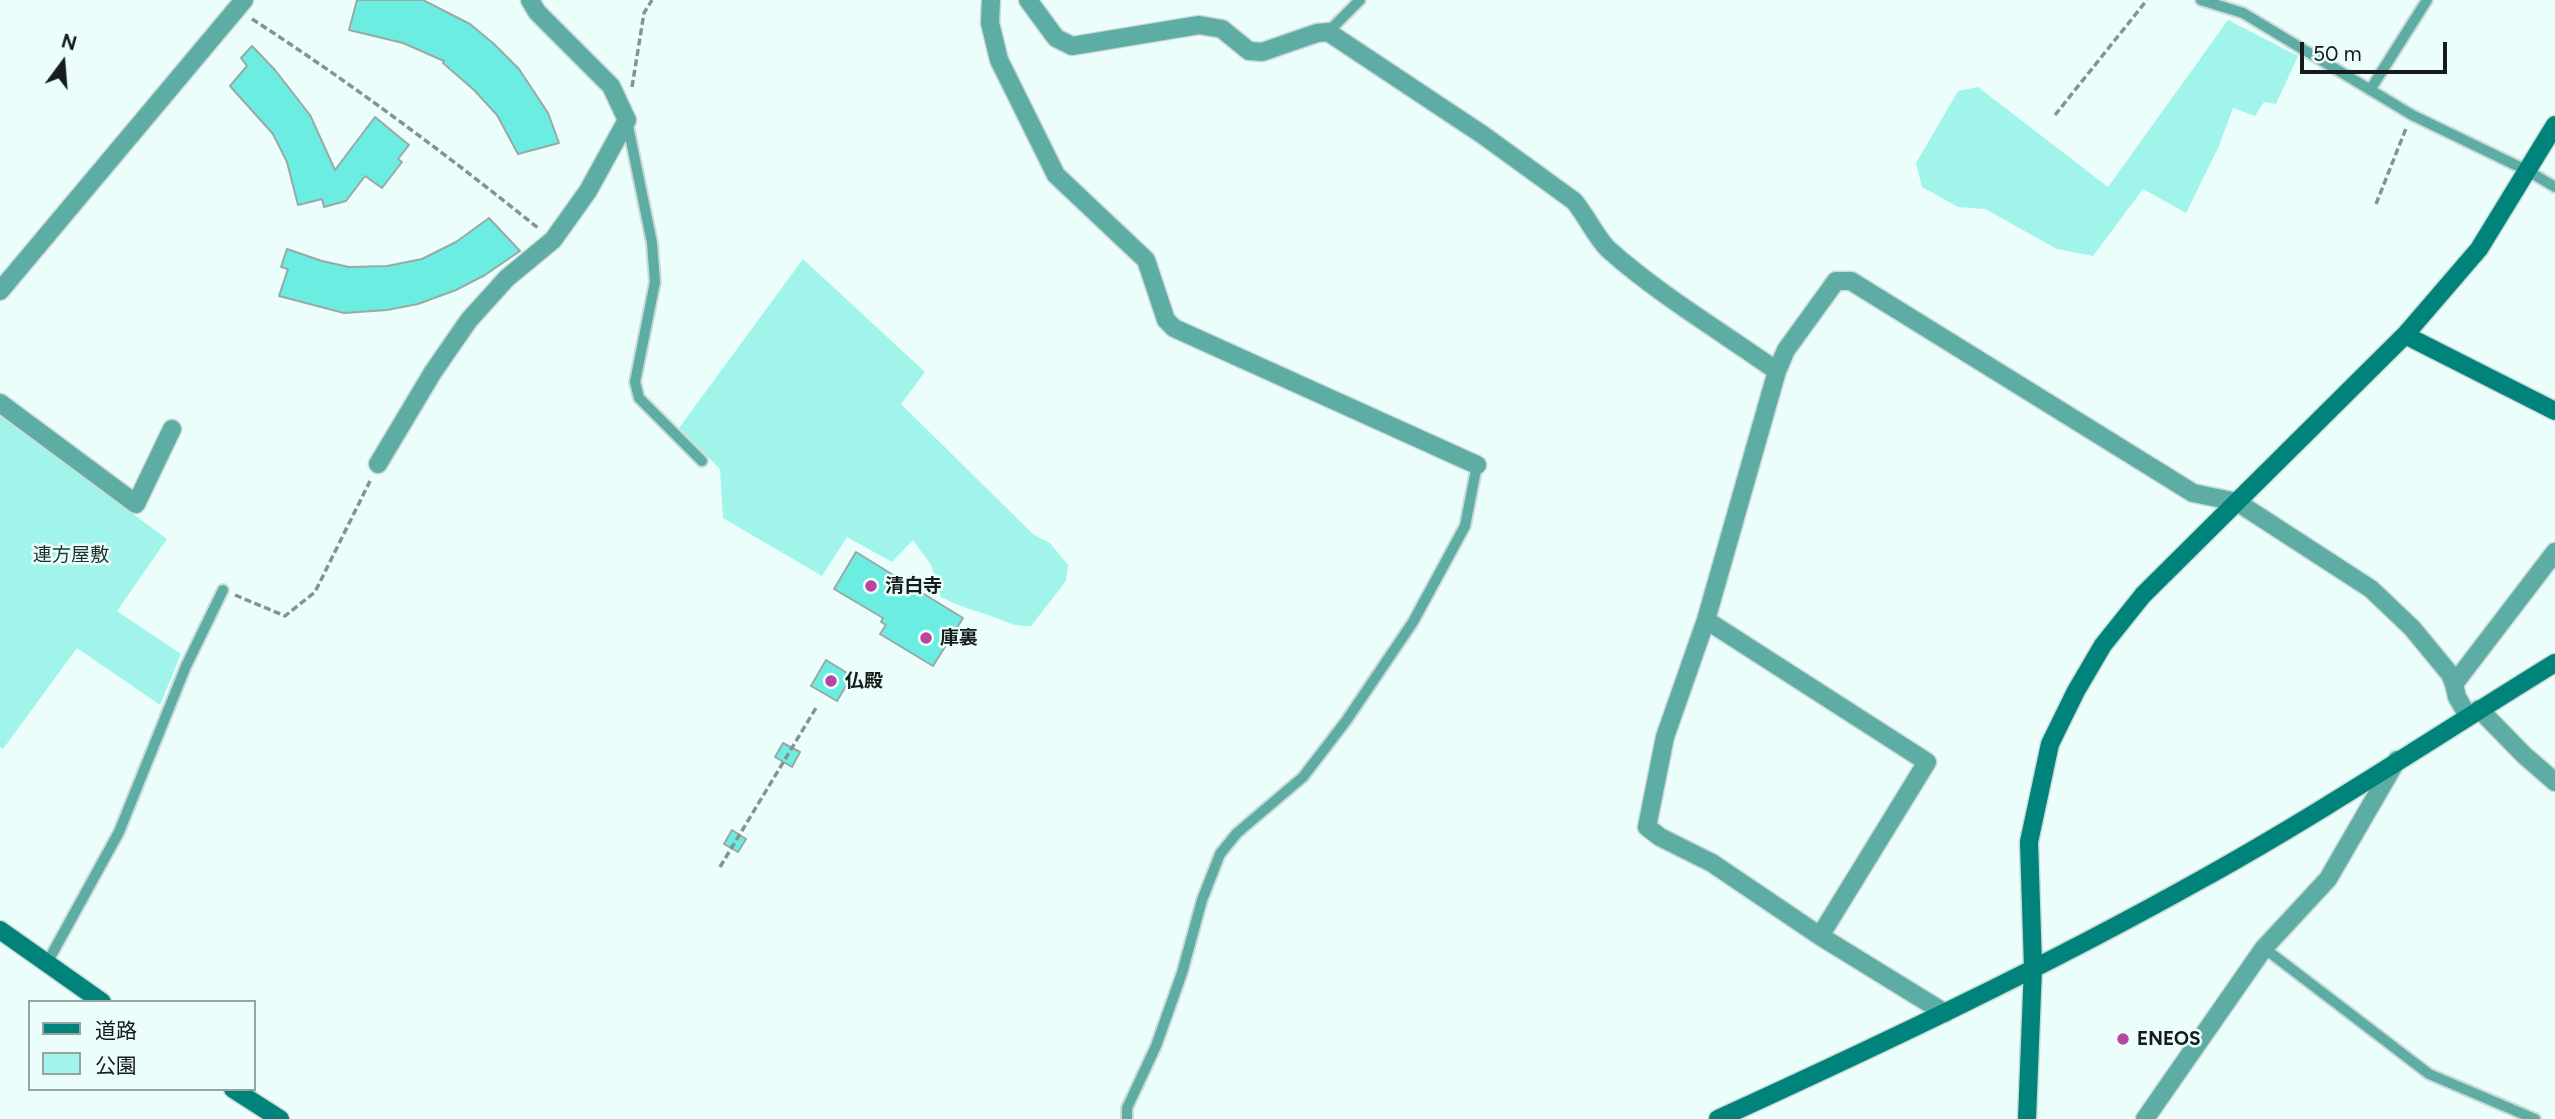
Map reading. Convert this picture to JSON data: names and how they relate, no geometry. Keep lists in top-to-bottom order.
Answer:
{
  "parks": ["連方屋敷"],
  "places": [
    "清白寺",
    "庫裏",
    "仏殿",
    "ENEOS"
  ],
  "legend": ["道路", "公園"],
  "scale_bar": "50 m",
  "north": "top"
}
